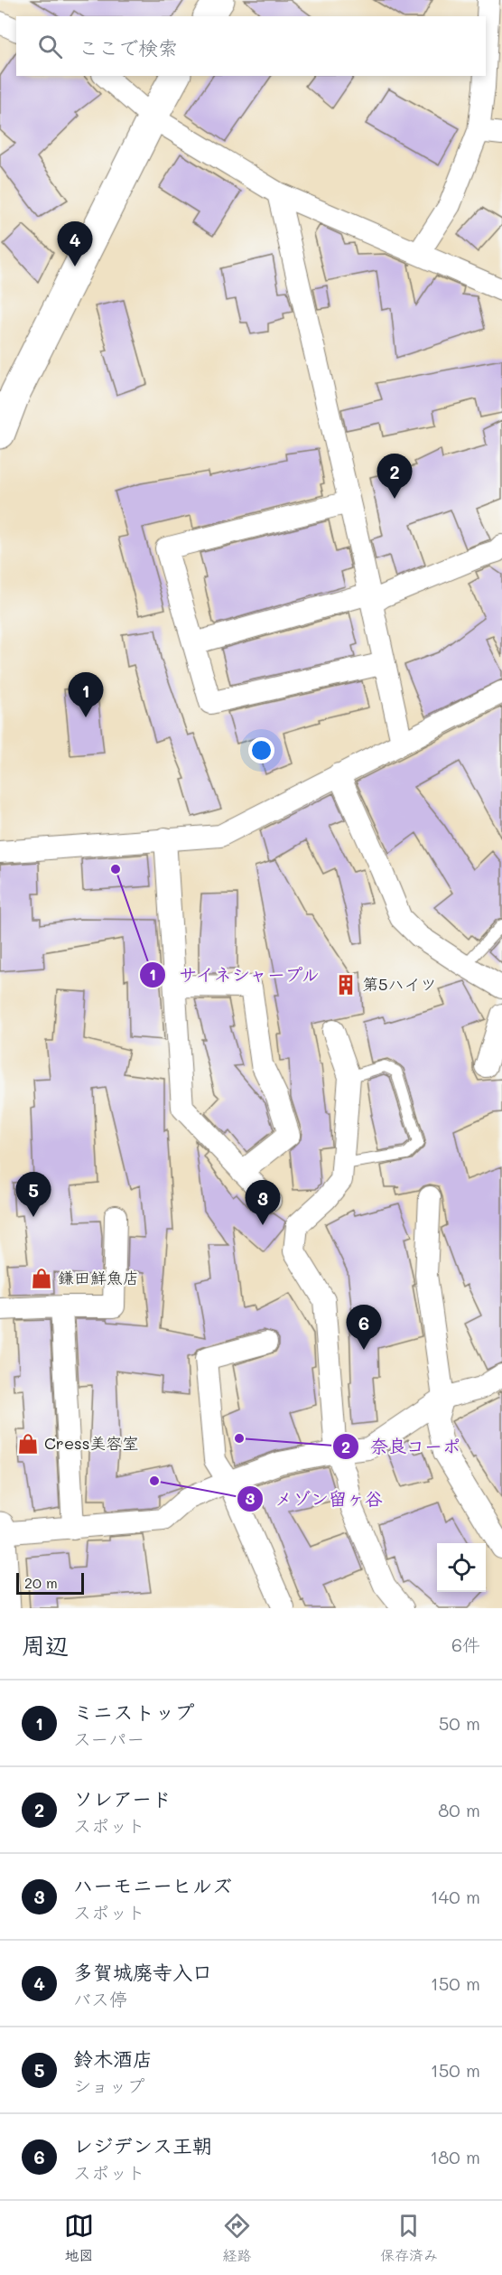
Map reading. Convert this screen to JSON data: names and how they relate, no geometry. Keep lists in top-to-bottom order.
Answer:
{
  "places": {
    "other": ["サイネシャープル", "奈良コーポ", "メゾン留ヶ谷"],
    "building": ["第5ハイツ"],
    "shop": ["鎌田鮮魚店", "Cress美容室"]
  },
  "scale_bar": "20 m",
  "page": {
    "search": "ここで検索",
    "pins": [
      "4",
      "2",
      "1",
      "5",
      "3",
      "6"
    ],
    "scale": "20 m",
    "heading": ["周辺", "6件"],
    "list": [
      {
        "mark": "1",
        "name": "ミニストップ",
        "note": "スーパー",
        "value": "50 m"
      },
      {
        "mark": "2",
        "name": "ソレアード",
        "note": "スポット",
        "value": "80 m"
      },
      {
        "mark": "3",
        "name": "ハーモニーヒルズ",
        "note": "スポット",
        "value": "140 m"
      },
      {
        "mark": "4",
        "name": "多賀城廃寺入口",
        "note": "バス停",
        "value": "150 m"
      },
      {
        "mark": "5",
        "name": "鈴木酒店",
        "note": "ショップ",
        "value": "150 m"
      },
      {
        "mark": "6",
        "name": "レジデンス王朝",
        "note": "スポット",
        "value": "180 m"
      }
    ],
    "nav": ["地図", "経路", "保存済み"]
  }
}
